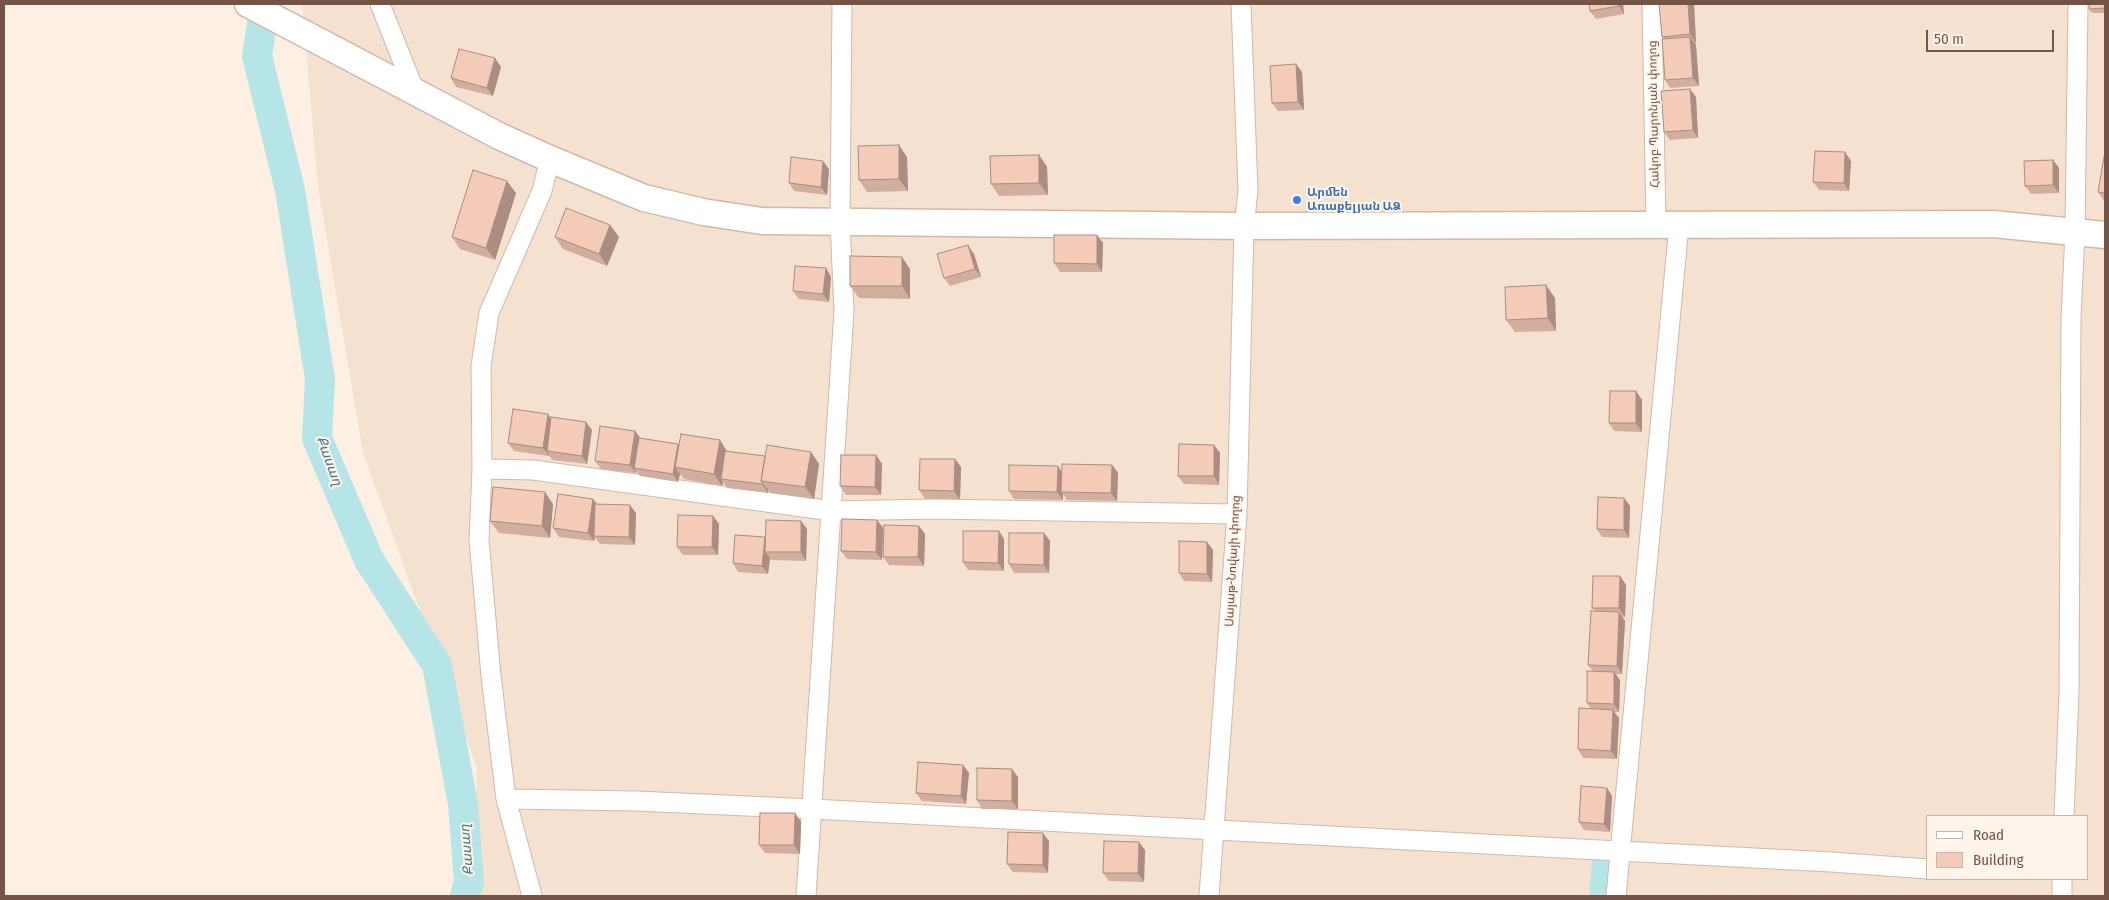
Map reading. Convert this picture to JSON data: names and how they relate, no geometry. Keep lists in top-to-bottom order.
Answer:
{
  "streets": {
    "street": ["Հակոբ Պարոնյան փողոց", "Սայաթ-Նովայի փողոց"]
  },
  "water": ["Քասաղ"],
  "places": ["Արմեն Առաքելյան ԱՁ"],
  "legend": ["Road", "Building"],
  "scale_bar": "50 m"
}
